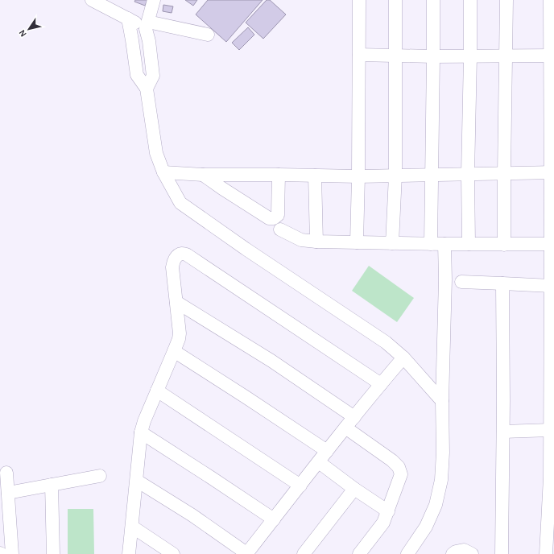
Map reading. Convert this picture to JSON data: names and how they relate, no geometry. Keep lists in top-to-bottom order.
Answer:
{
  "north": "bottom left"
}
